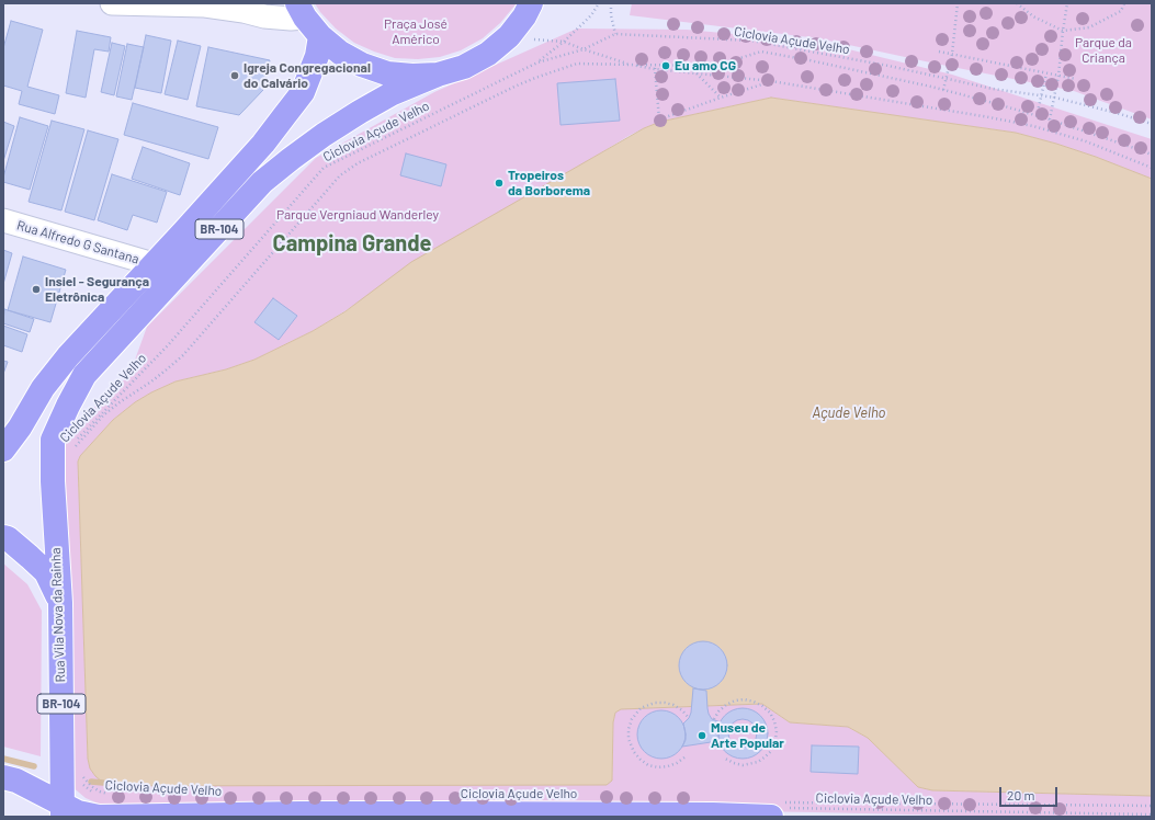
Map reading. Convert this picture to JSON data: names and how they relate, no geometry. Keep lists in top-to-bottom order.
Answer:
{
  "streets": {
    "main road": ["BR-104", "Rua Vila Nova da Rainha"],
    "street": ["Rua Alfredo G Santana"],
    "path": ["Ciclovia Açude Velho"]
  },
  "crossings": [
    ["Ciclovia Açude Velho", "BR-104"],
    ["Ciclovia Açude Velho", "Rua Vila Nova da Rainha"],
    ["BR-104", "Rua Alfredo G Santana"],
    ["BR-104", "Rua Vila Nova da Rainha"]
  ],
  "districts": ["Campina Grande"],
  "water": ["Açude Velho"],
  "parks": ["Praça José Américo", "Parque da Criança", "Parque Vergniaud Wanderley"],
  "places": [
    "Eu amo CG",
    "Igreja Congregacional do Calvário",
    "Tropeiros da Borborema",
    "Insiel - Segurança Eletrônica",
    "Museu de Arte Popular"
  ],
  "scale_bar": "20 m"
}
